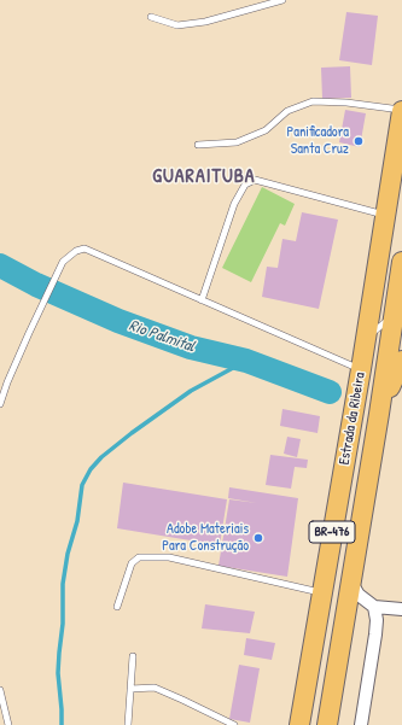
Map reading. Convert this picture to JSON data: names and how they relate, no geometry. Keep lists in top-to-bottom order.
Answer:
{
  "streets": {
    "main road": ["Estrada da Ribeira", "BR-476"]
  },
  "districts": ["GUARAITUBA"],
  "water": ["Rio Palmital"],
  "places": ["Panificadora Santa Cruz", "Adobe Materiais Para Construção"]
}
